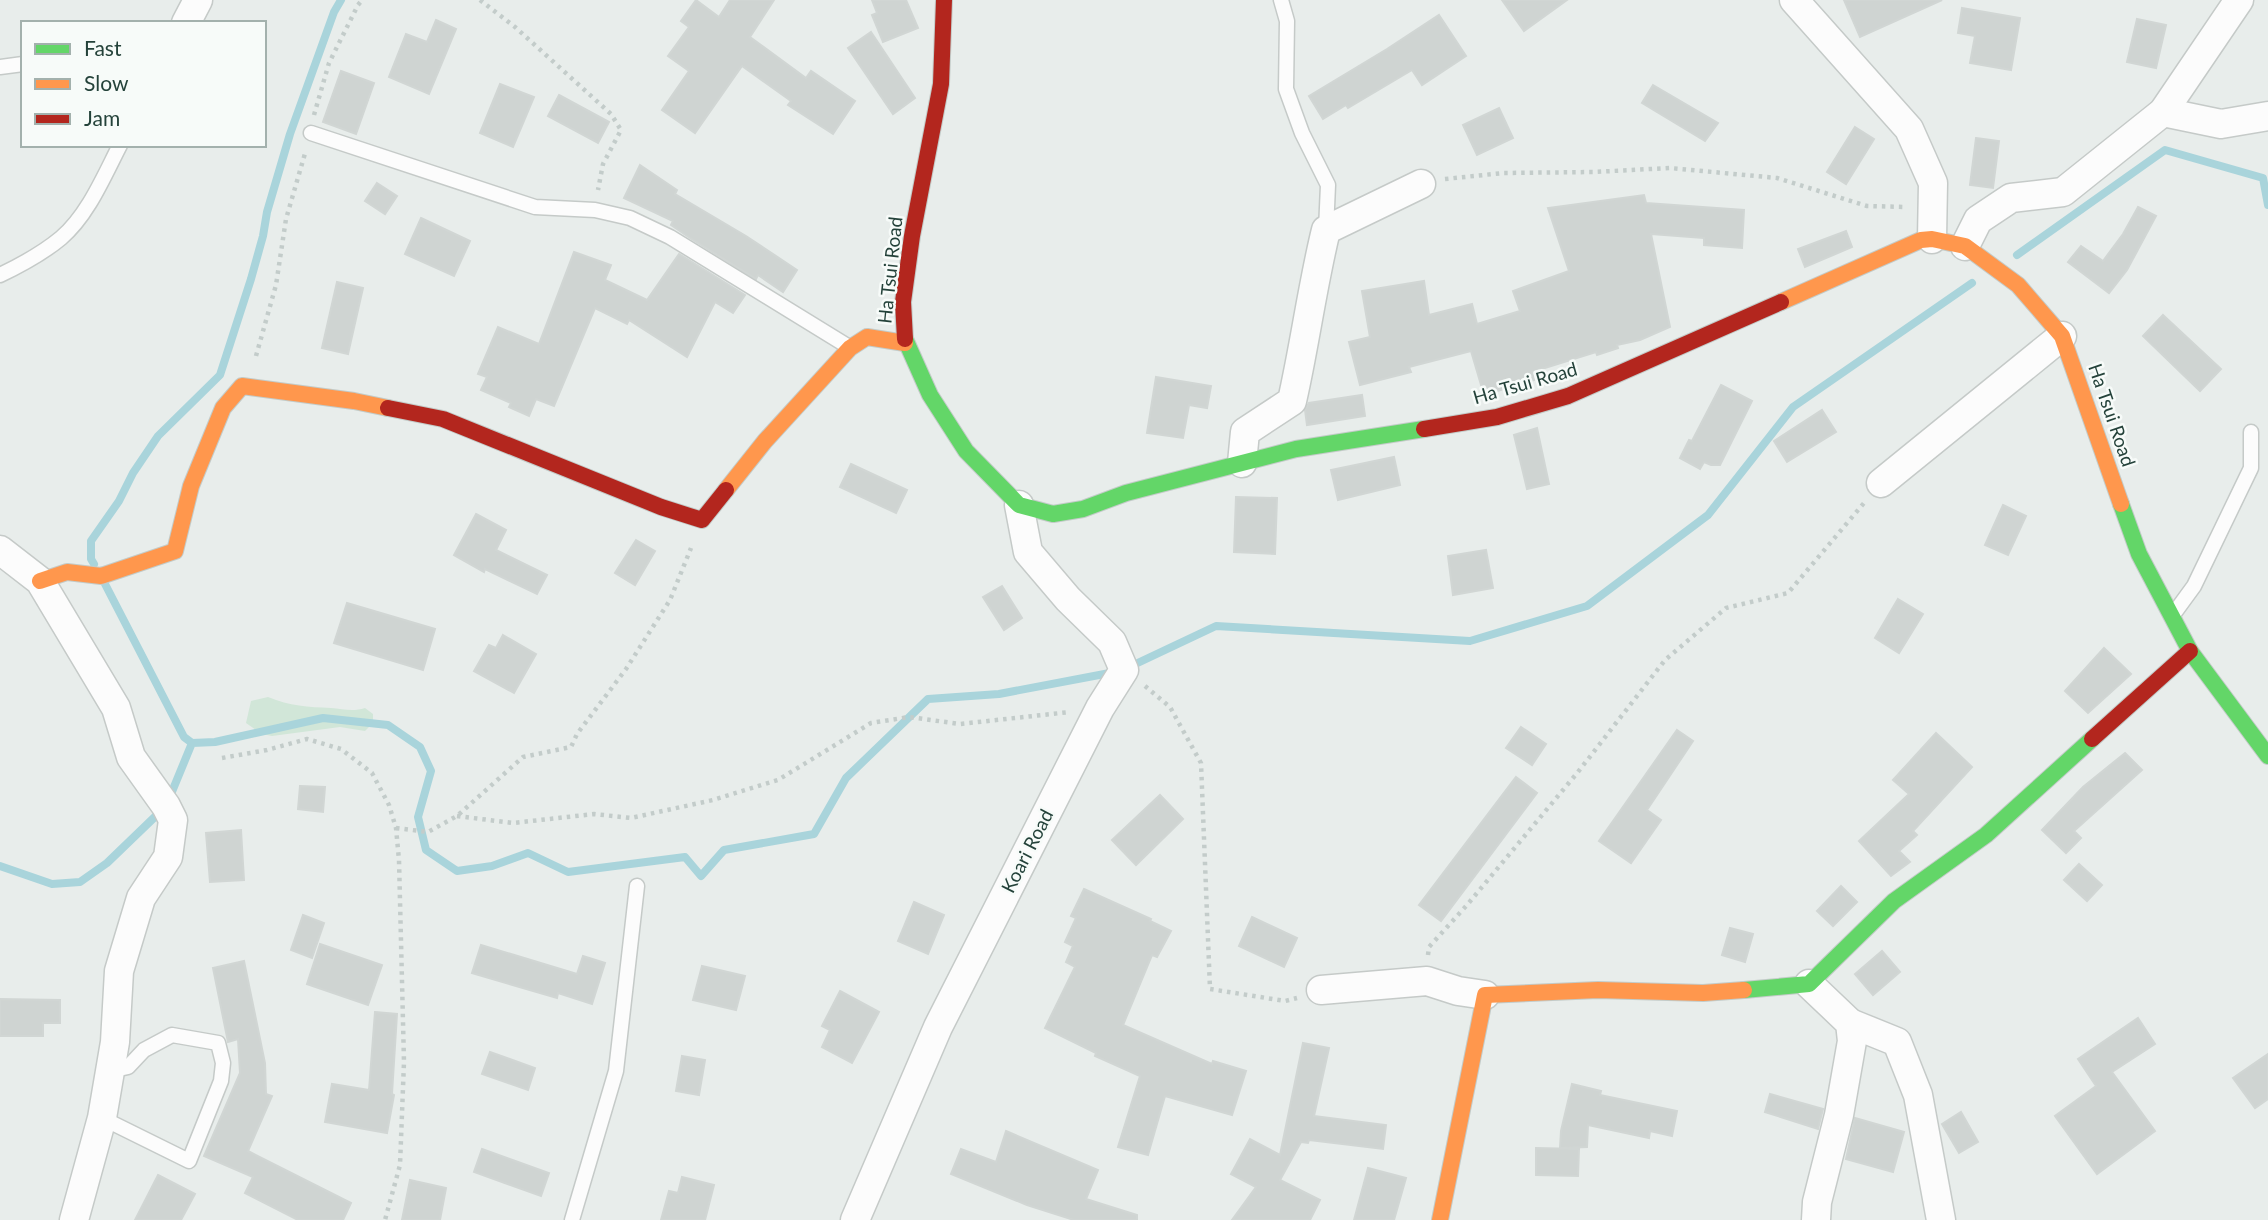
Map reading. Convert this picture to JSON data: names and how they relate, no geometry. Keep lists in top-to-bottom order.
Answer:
{
  "streets": {
    "street": ["Ha Tsui Road", "Koari Road"]
  },
  "crossings": [
    ["Ha Tsui Road", "Koari Road"]
  ],
  "legend": ["Fast", "Slow", "Jam"]
}
